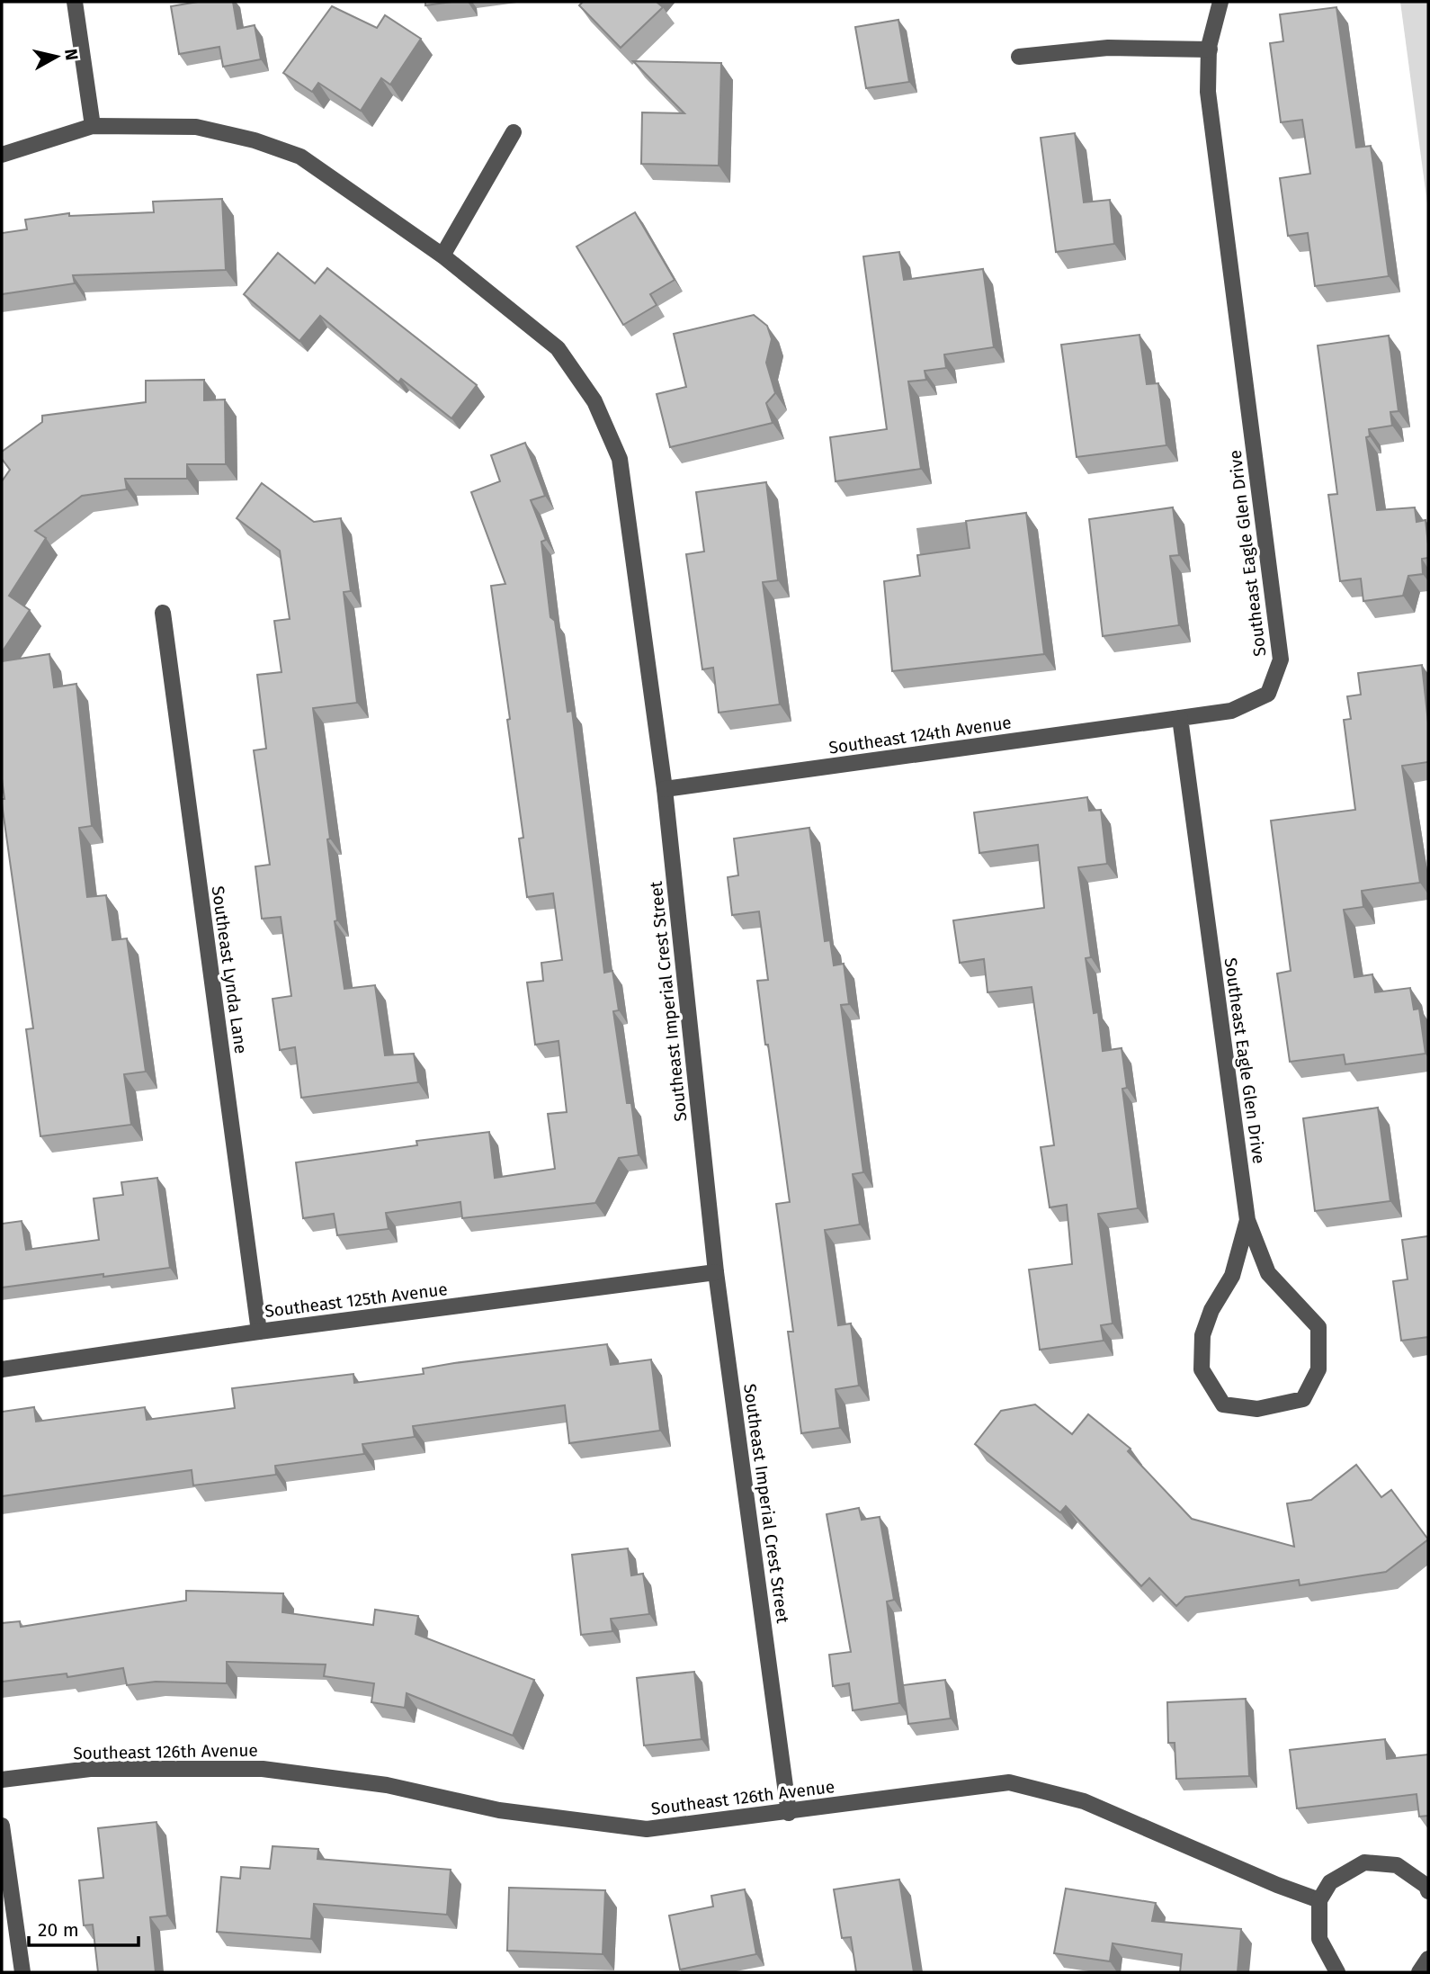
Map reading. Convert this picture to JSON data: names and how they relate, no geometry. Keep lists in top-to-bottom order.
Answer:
{
  "streets": {
    "street": [
      "Southeast Eagle Glen Drive",
      "Southeast 124th Avenue",
      "Southeast Lynda Lane",
      "Southeast Imperial Crest Street",
      "Southeast 125th Avenue",
      "Southeast 126th Avenue"
    ]
  },
  "crossings": [
    ["Southeast Eagle Glen Drive", "Southeast 124th Avenue"],
    ["Southeast 124th Avenue", "Southeast Imperial Crest Street"],
    ["Southeast Lynda Lane", "Southeast 125th Avenue"],
    ["Southeast Imperial Crest Street", "Southeast 125th Avenue"],
    ["Southeast Imperial Crest Street", "Southeast 126th Avenue"]
  ],
  "scale_bar": "20 m",
  "north": "right"
}
